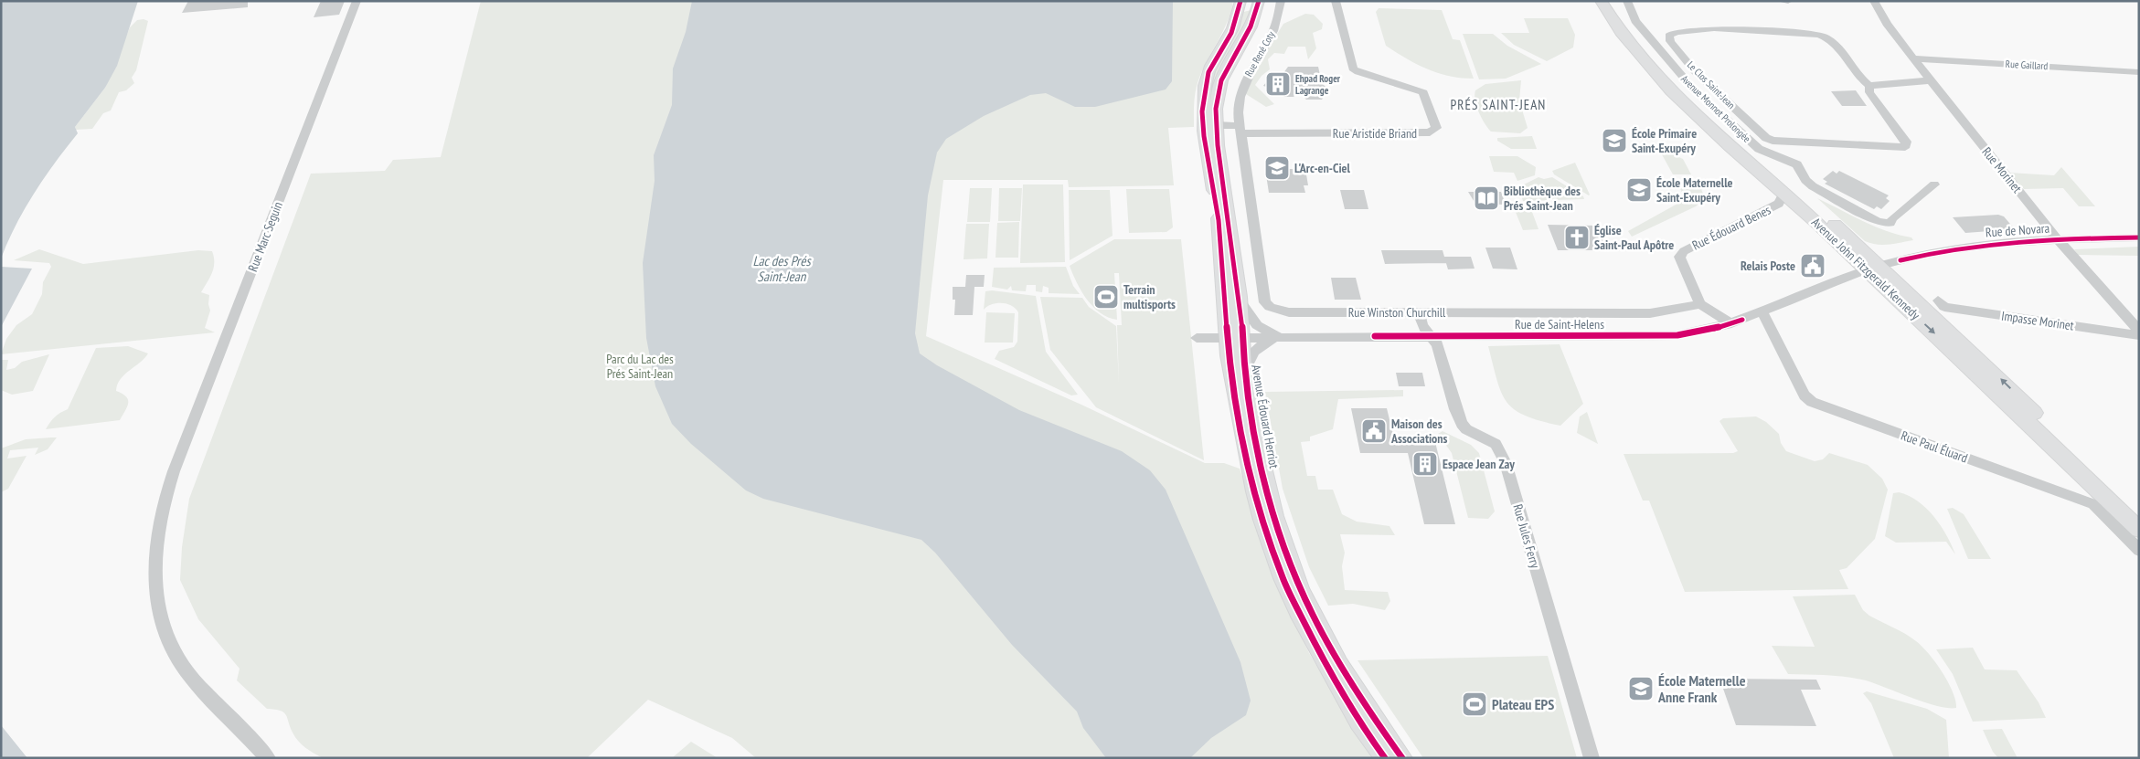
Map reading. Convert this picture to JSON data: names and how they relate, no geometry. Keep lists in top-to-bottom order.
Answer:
{
  "streets": {
    "main road": ["Avenue John Fitzgerald Kennedy", "Avenue Édouard Herriot"],
    "street": [
      "Rue René Coty",
      "Rue Gaillard",
      "Le Clos Saint-Jean",
      "Avenue Monnot Prolongée",
      "Rue Aristide Briand",
      "Rue Morinet",
      "Rue Édouard Benes",
      "Rue de Novara",
      "Rue Marc Seguin",
      "Rue Winston Churchill",
      "Impasse Morinet",
      "Rue de Saint-Helens",
      "Rue Paul Éluard",
      "Rue Jules Ferry"
    ]
  },
  "crossings": [
    ["Rue René Coty", "Rue Aristide Briand"],
    ["Rue René Coty", "Rue Winston Churchill"],
    ["Rue Gaillard", "Rue Morinet"],
    ["Rue Aristide Briand", "Rue Winston Churchill"],
    ["Rue Morinet", "Rue de Novara"],
    ["Rue Édouard Benes", "Avenue John Fitzgerald Kennedy"],
    ["Rue Édouard Benes", "Rue Winston Churchill"],
    ["Rue de Novara", "Avenue John Fitzgerald Kennedy"],
    ["Rue de Novara", "Rue de Saint-Helens"],
    ["Avenue John Fitzgerald Kennedy", "Rue de Saint-Helens"],
    ["Rue Winston Churchill", "Rue Jules Ferry"],
    ["Rue de Saint-Helens", "Avenue Édouard Herriot"],
    ["Rue de Saint-Helens", "Rue Paul Éluard"],
    ["Rue de Saint-Helens", "Rue Jules Ferry"]
  ],
  "districts": ["PRÉS SAINT-JEAN"],
  "water": ["Lac des Prés Saint-Jean"],
  "parks": ["Parc du Lac des Prés Saint-Jean"],
  "places": {
    "building": ["Ehpad Roger Lagrange", "Espace Jean Zay"],
    "school or university": [
      "École Primaire Saint-Exupéry",
      "L'Arc-en-Ciel",
      "École Maternelle Saint-Exupéry",
      "École Maternelle Anne Frank"
    ],
    "library": ["Bibliothèque des Prés Saint-Jean"],
    "church": ["Église Saint-Paul Apôtre"],
    "public building": ["Relais Poste", "Maison des Associations"],
    "sports": ["Terrain multisports", "Plateau EPS"]
  }
}
